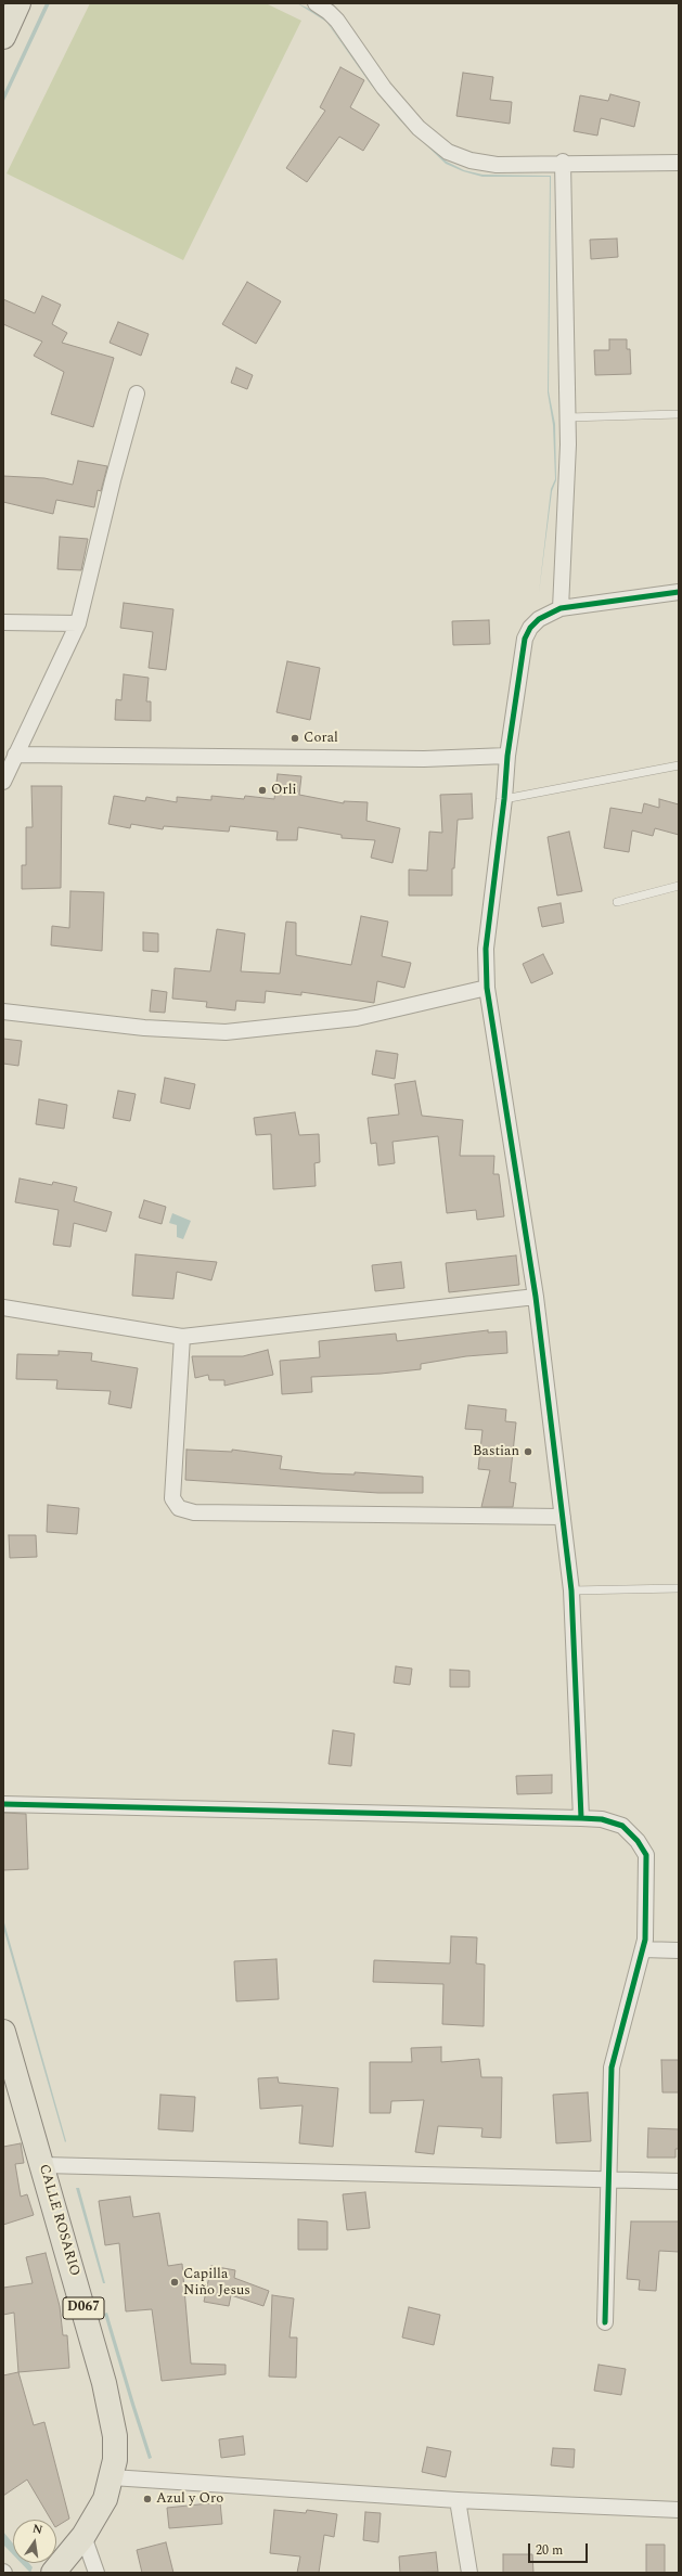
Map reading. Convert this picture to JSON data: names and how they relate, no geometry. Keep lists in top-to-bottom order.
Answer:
{
  "streets": {
    "main road": ["CALLE ROSARIO", "D067"]
  },
  "places": [
    "Coral",
    "Orli",
    "Bastian",
    "Capilla Niño Jesus",
    "Azul y Oro"
  ],
  "scale_bar": "20 m",
  "north": "top"
}
